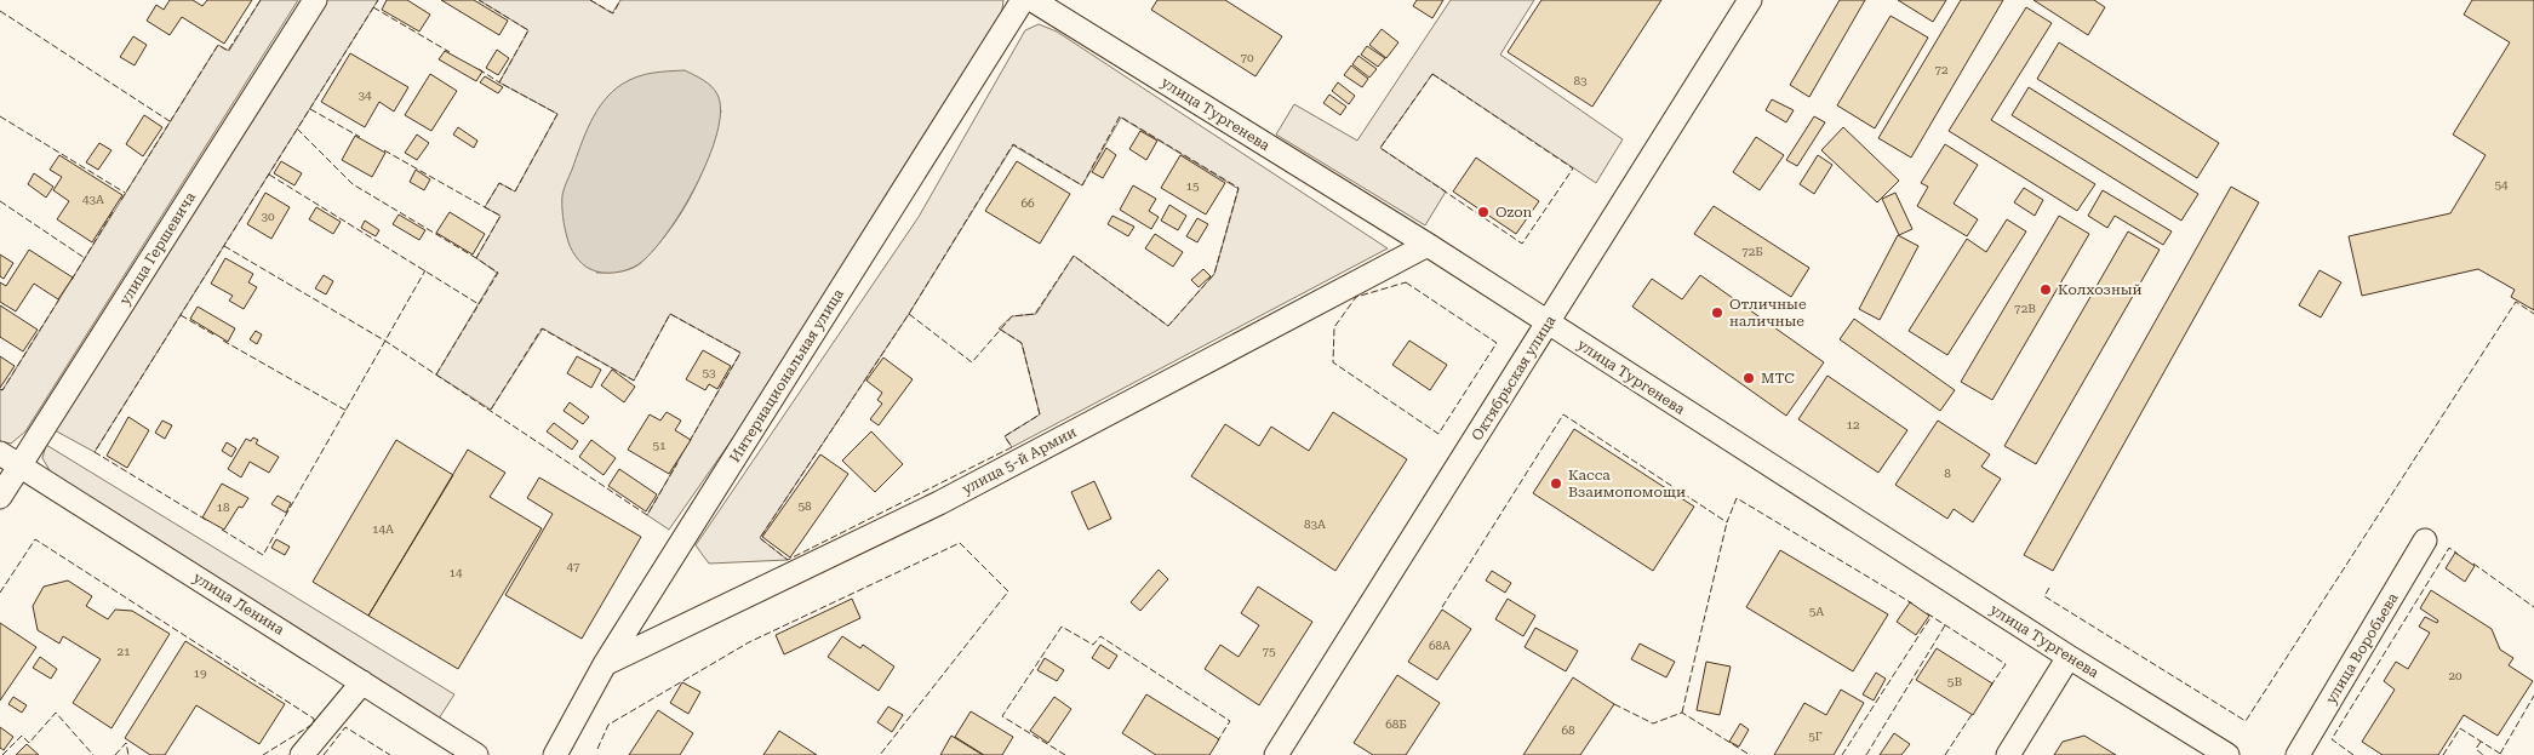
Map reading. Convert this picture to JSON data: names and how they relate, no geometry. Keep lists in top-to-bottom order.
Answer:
{
  "streets": {
    "street": [
      "улица Тургенева",
      "улица Гершевича",
      "Интернациональная улица",
      "Октябрьская улица",
      "улица 5-й Армии",
      "улица Ленина",
      "улица Воробьева"
    ]
  },
  "crossings": [
    ["улица Тургенева", "Октябрьская улица"],
    ["улица Тургенева", "улица 5-й Армии"],
    ["улица Гершевича", "улица Ленина"],
    ["Интернациональная улица", "улица 5-й Армии"]
  ],
  "places": [
    "Ozon",
    "Колхозный",
    "Отличные наличные",
    "МТС",
    "Касса Взаимопомощи"
  ],
  "house_numbers": [
    "70",
    "72",
    "83",
    "34",
    "54",
    "15",
    "43А",
    "66",
    "30",
    "72Б",
    "72В",
    "53",
    "12",
    "51",
    "8",
    "58",
    "18",
    "83А",
    "14А",
    "47",
    "14",
    "5А",
    "68А",
    "21",
    "75",
    "19",
    "20",
    "5В",
    "68Б",
    "68",
    "5Г"
  ]
}
